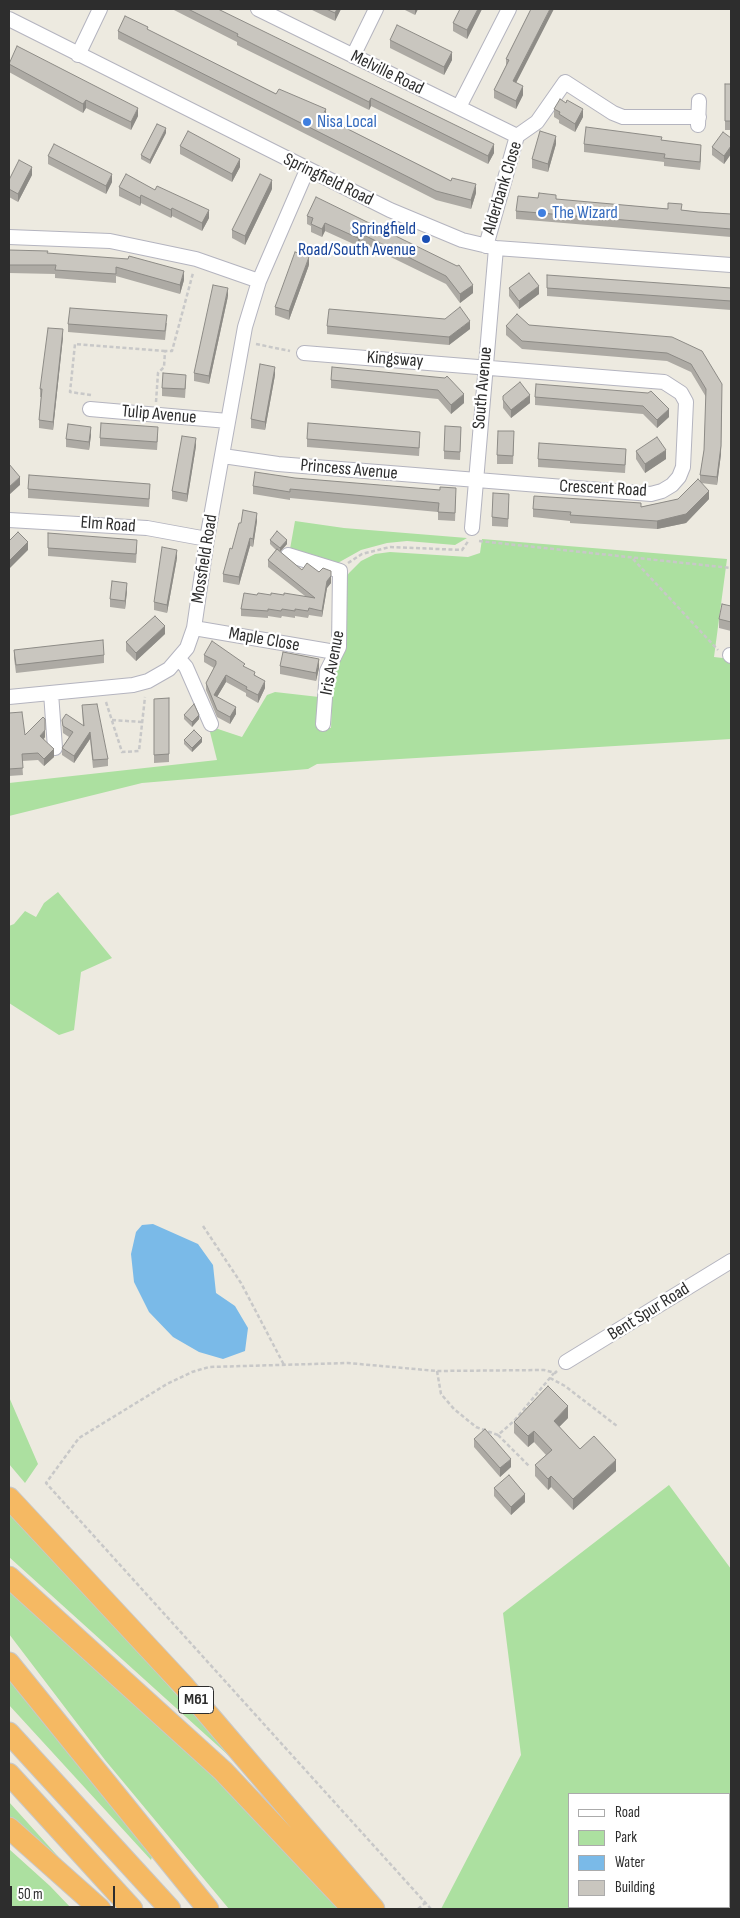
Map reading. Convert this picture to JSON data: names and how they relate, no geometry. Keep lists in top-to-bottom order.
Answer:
{
  "streets": {
    "highway": ["M61"],
    "street": [
      "Melville Road",
      "Springfield Road",
      "Alderbank Close",
      "Kingsway",
      "South Avenue",
      "Tulip Avenue",
      "Princess Avenue",
      "Crescent Road",
      "Elm Road",
      "Mossfield Road",
      "Maple Close",
      "Iris Avenue",
      "Bent Spur Road"
    ]
  },
  "crossings": [
    ["Melville Road", "Alderbank Close"],
    ["Springfield Road", "Alderbank Close"],
    ["Springfield Road", "South Avenue"],
    ["Springfield Road", "Mossfield Road"],
    ["Alderbank Close", "South Avenue"],
    ["Kingsway", "South Avenue"],
    ["Kingsway", "Crescent Road"],
    ["South Avenue", "Princess Avenue"],
    ["South Avenue", "Crescent Road"],
    ["Tulip Avenue", "Mossfield Road"],
    ["Princess Avenue", "Crescent Road"],
    ["Princess Avenue", "Mossfield Road"],
    ["Elm Road", "Mossfield Road"],
    ["Mossfield Road", "Maple Close"],
    ["Maple Close", "Iris Avenue"]
  ],
  "places": ["Nisa Local", "The Wizard", "Springfield Road/South Avenue"],
  "legend": [
    "Road",
    "Park",
    "Water",
    "Building"
  ],
  "scale_bar": "50 m"
}
